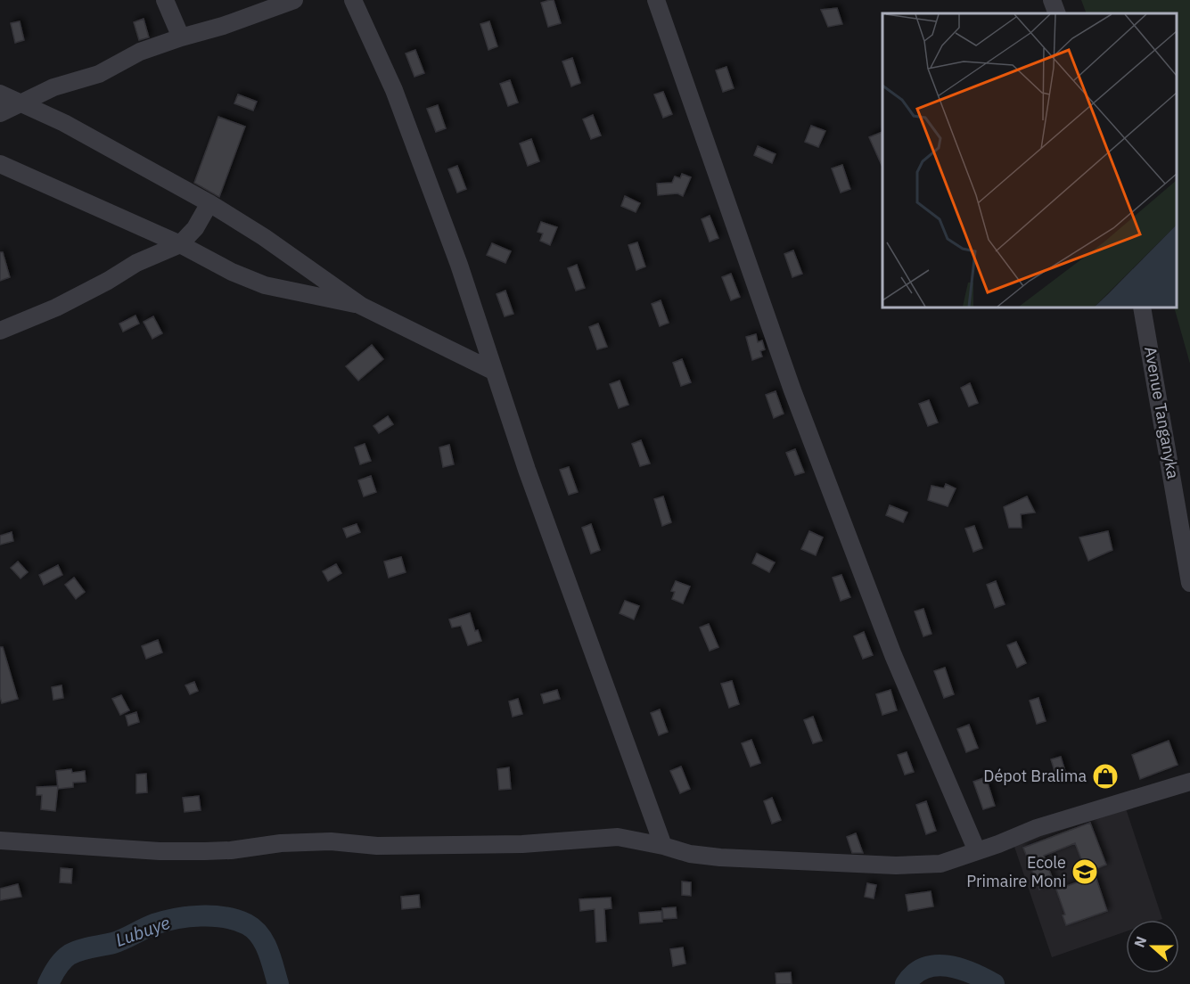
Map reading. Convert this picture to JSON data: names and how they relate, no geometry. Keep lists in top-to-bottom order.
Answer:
{
  "streets": {
    "street": ["Avenue Tanganyka"]
  },
  "water": ["Lubuye"],
  "places": {
    "shop": ["Dépot Bralima"],
    "school or university": ["Ecole Primaire Moni"]
  },
  "north": "left"
}
